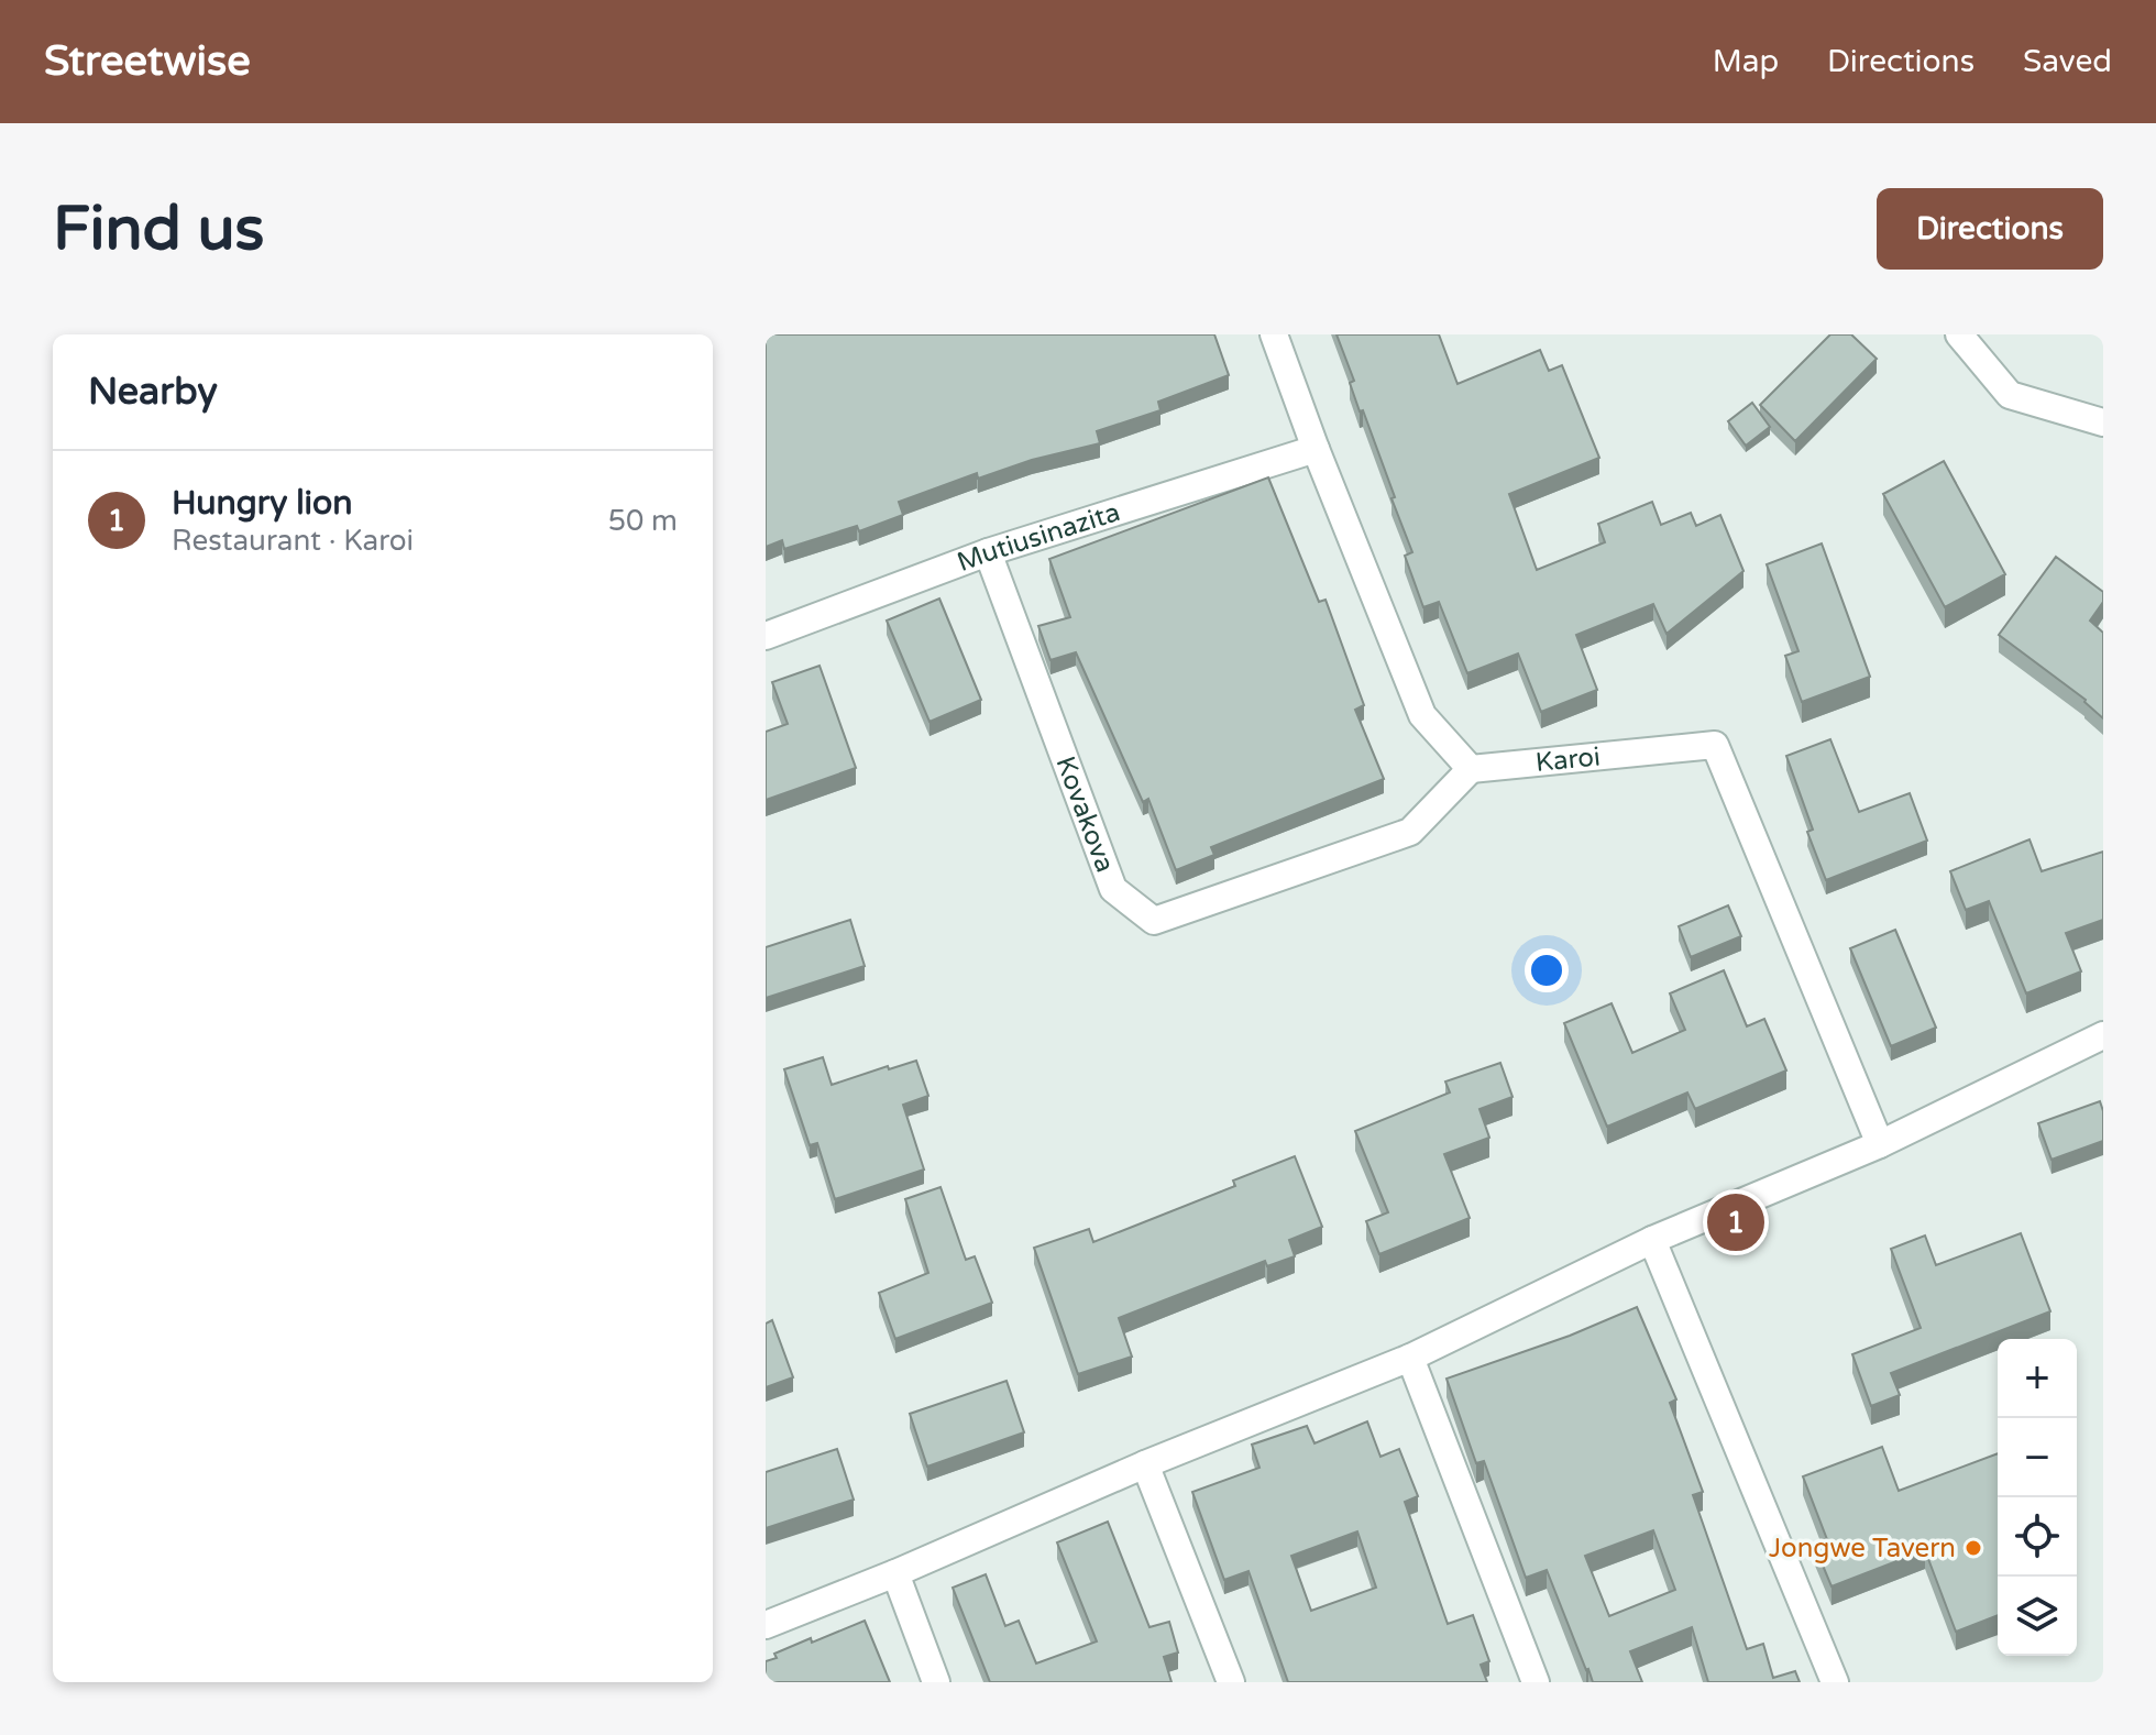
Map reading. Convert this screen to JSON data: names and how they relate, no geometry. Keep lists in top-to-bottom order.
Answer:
{
  "streets": {
    "street": ["Mutiusinazita", "Karoi", "Kovakova"]
  },
  "crossings": [
    ["Mutiusinazita", "Kovakova"],
    ["Karoi", "Kovakova"]
  ],
  "places": ["Jongwe Tavern"],
  "page": {
    "header": "Streetwise",
    "nav": ["Map", "Directions", "Saved"],
    "buttons": "Directions",
    "title": "Find us",
    "heading": "Nearby",
    "list": [
      {
        "mark": "1",
        "name": "Hungry lion",
        "note": "Restaurant · Karoi",
        "value": "50 m"
      }
    ],
    "pins": "1",
    "map_buttons": ["+", "−"]
  }
}
